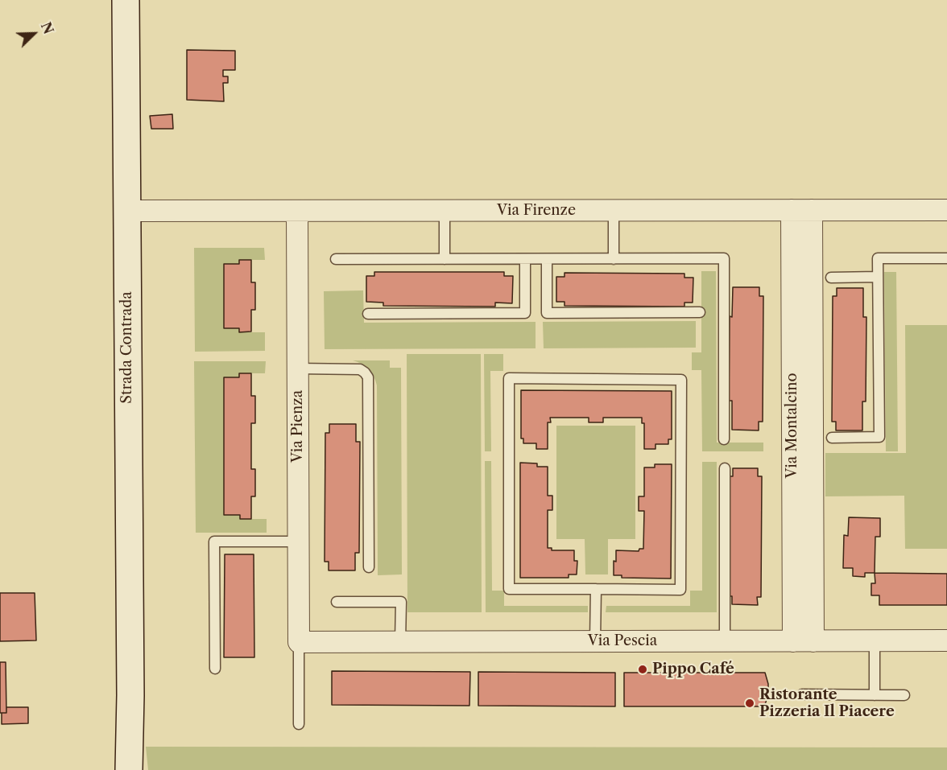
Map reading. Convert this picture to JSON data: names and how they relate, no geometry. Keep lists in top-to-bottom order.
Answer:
{
  "streets": {
    "street": [
      "Via Firenze",
      "Strada Contrada",
      "Via Montalcino",
      "Via Pienza",
      "Via Pescia"
    ]
  },
  "crossings": [
    ["Via Firenze", "Strada Contrada"],
    ["Via Firenze", "Via Montalcino"],
    ["Via Firenze", "Via Pienza"],
    ["Via Montalcino", "Via Pescia"],
    ["Via Pienza", "Via Pescia"]
  ],
  "places": ["Pippo Café", "Ristorante Pizzeria Il Piacere"],
  "north": "top right"
}
